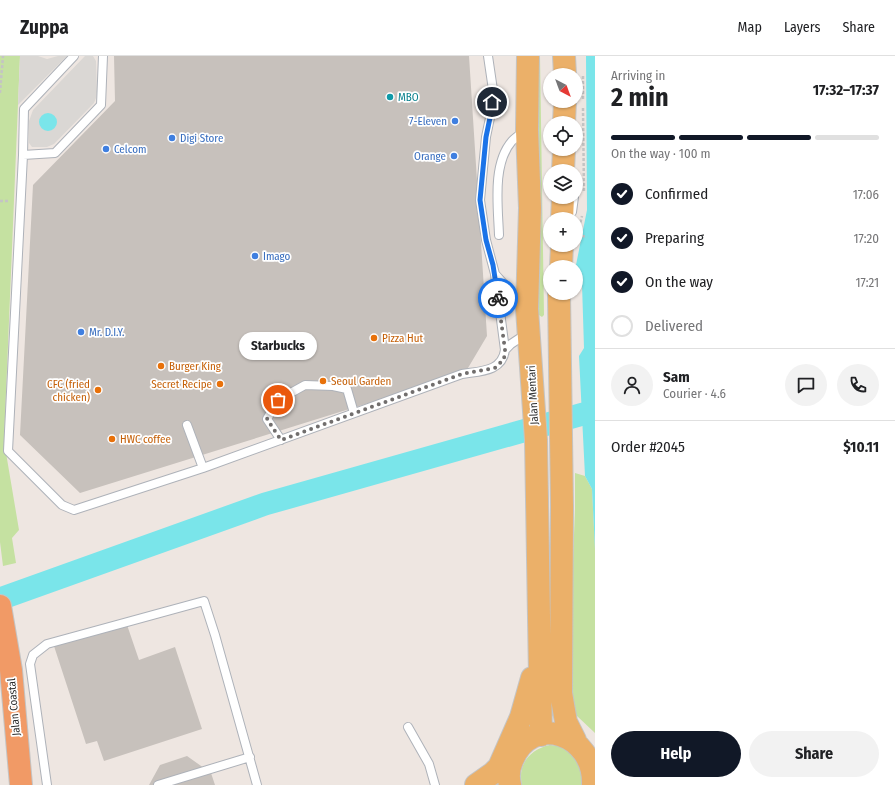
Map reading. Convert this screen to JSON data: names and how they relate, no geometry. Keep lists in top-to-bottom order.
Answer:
{
  "streets": {
    "highway": ["Jalan Coastal"],
    "main road": ["Jalan Mentari"]
  },
  "places": [
    "MBO",
    "7-Eleven",
    "Digi Store",
    "Celcom",
    "Orange",
    "Imago",
    "Mr. D.I.Y.",
    "Pizza Hut",
    "Burger King",
    "Seoul Garden",
    "Secret Recipe",
    "CFC (fried chicken)",
    "Starbucks",
    "HWC coffee"
  ],
  "north": "bottom right",
  "page": {
    "header": "Zuppa",
    "nav": ["Map", "Layers", "Share"],
    "heading": ["2 min", "Arriving in", "17:32–17:37"],
    "panel": [
      "Sam",
      "Courier · 4.6",
      "Order #2045",
      "$10.11"
    ],
    "map_buttons": ["+", "−"],
    "bar": "On the way · 100 m",
    "list": [
      ["Confirmed", "17:06"],
      ["Preparing", "17:20"],
      ["On the way", "17:21"],
      "Delivered"
    ],
    "bubble": "Starbucks",
    "buttons": ["Help", "Share"]
  }
}
